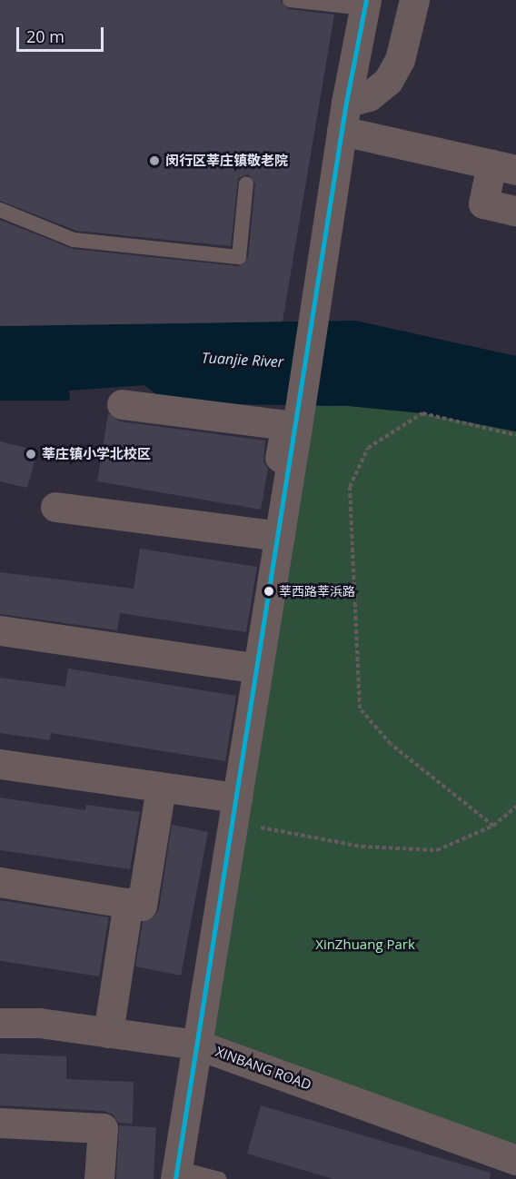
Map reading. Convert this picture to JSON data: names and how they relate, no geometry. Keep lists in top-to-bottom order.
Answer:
{
  "streets": {
    "street": ["XINBANG ROAD"]
  },
  "water": ["Tuanjie River"],
  "parks": ["XinZhuang Park"],
  "places": ["闵行区莘庄镇敬老院", "莘庄镇小学北校区", "莘西路莘浜路"],
  "scale_bar": "20 m"
}
